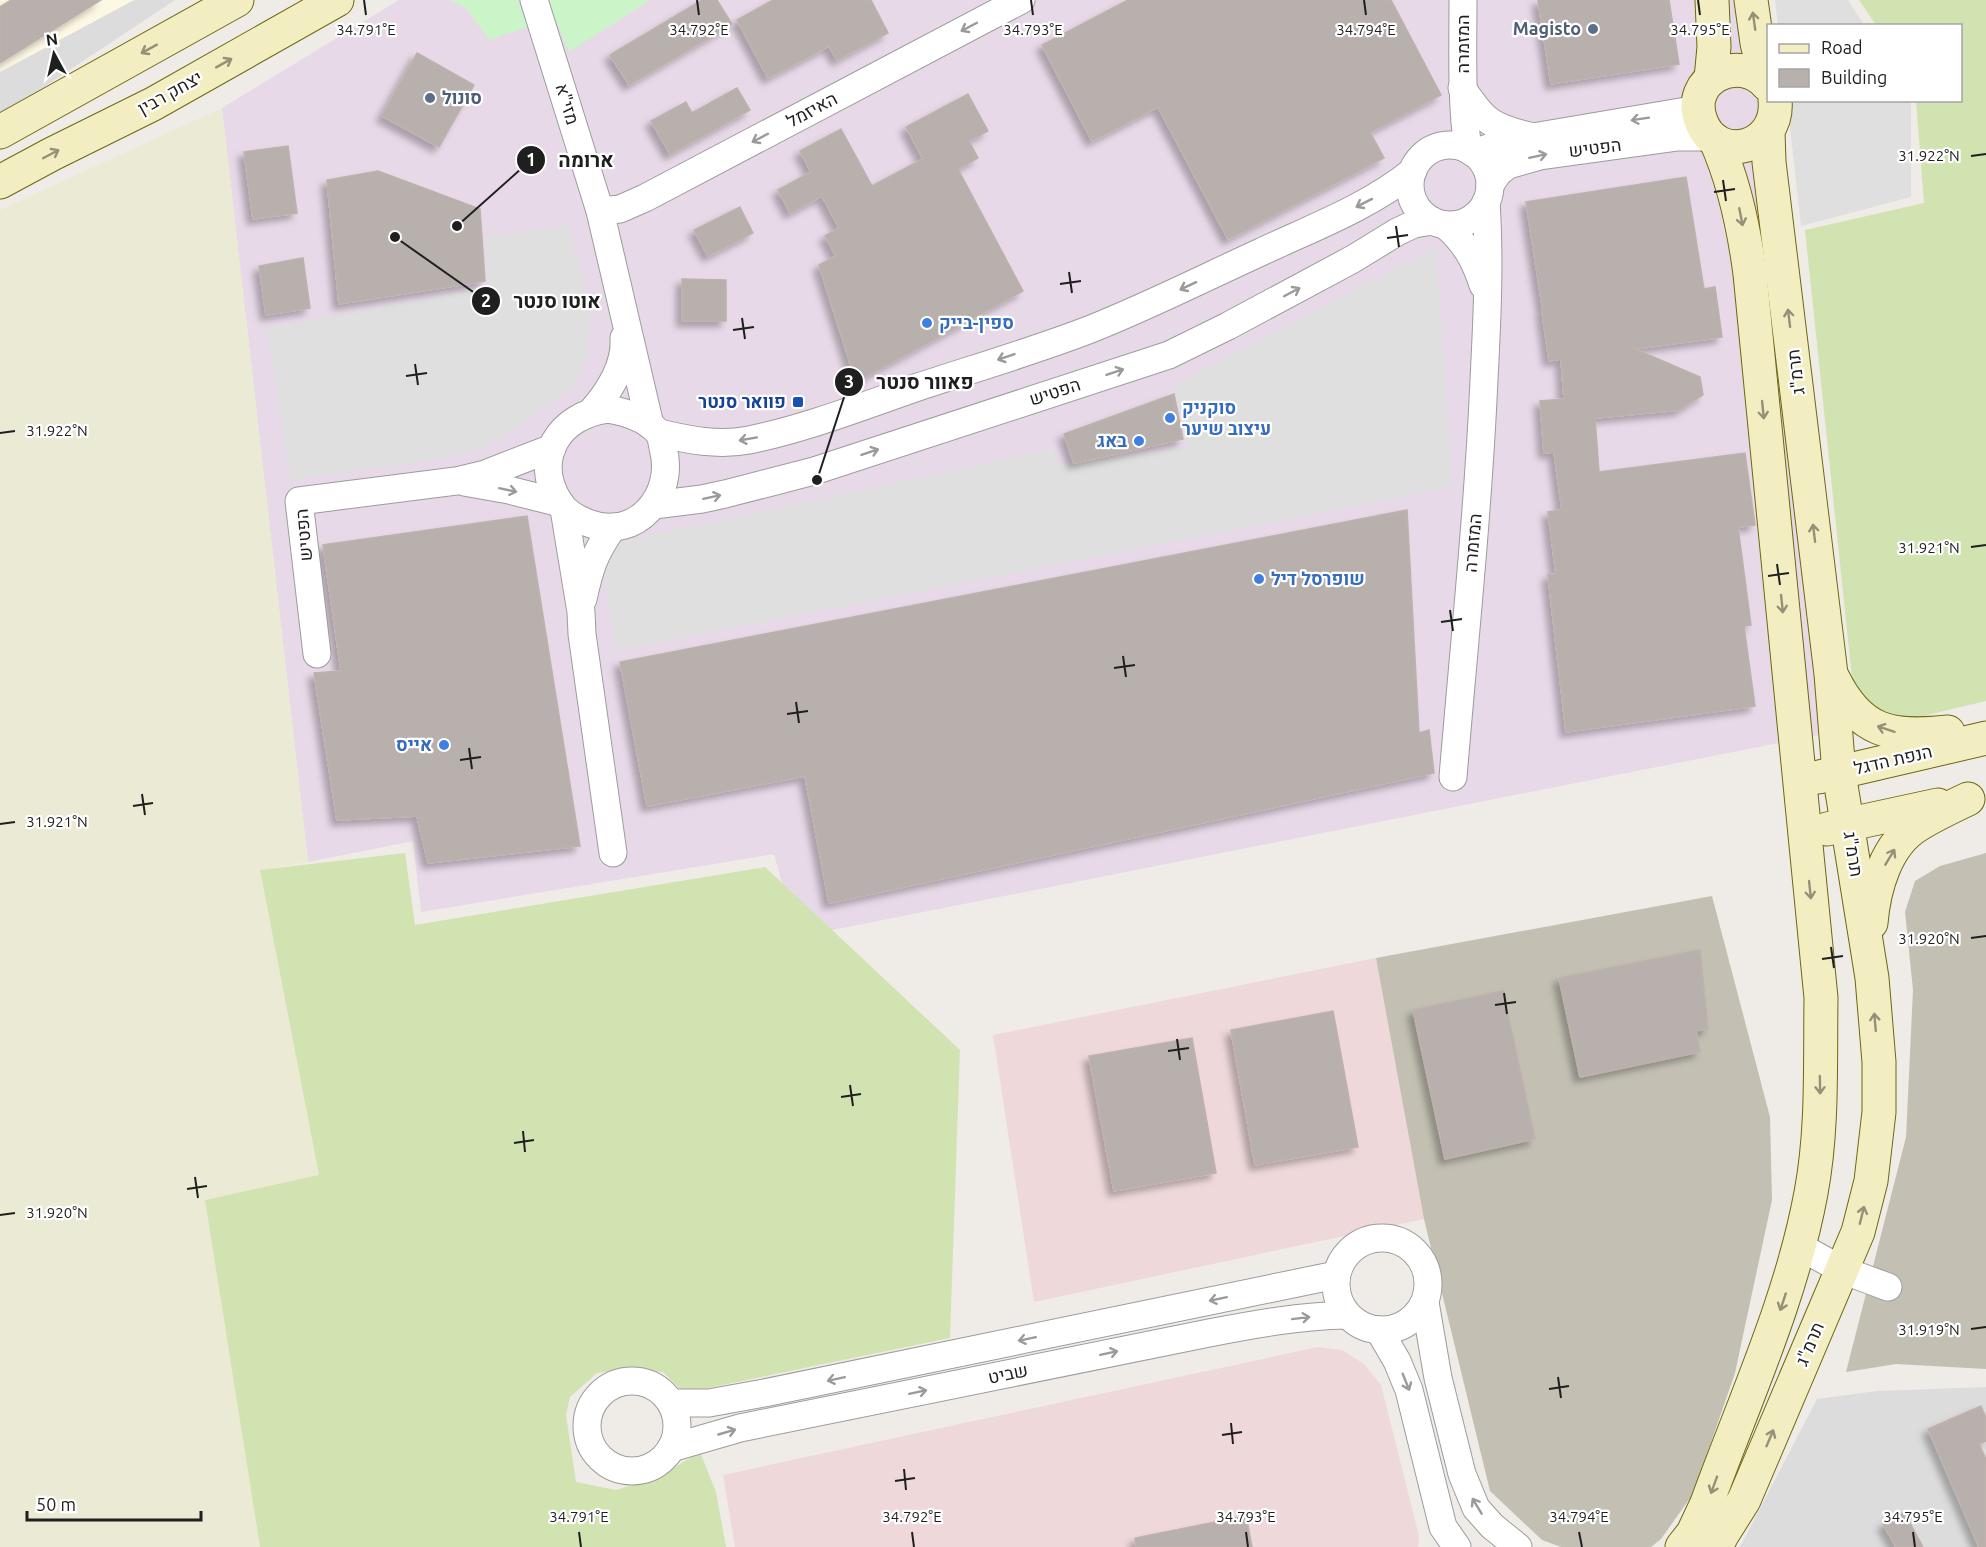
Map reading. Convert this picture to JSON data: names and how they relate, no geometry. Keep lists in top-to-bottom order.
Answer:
{
  "streets": {
    "main road": ["יצחק רבין", "תרמ\"ג", "הנפת הדגל"],
    "street": [
      "המזמרה",
      "מזי\"א",
      "האיזמל",
      "הפטיש",
      "שביט"
    ]
  },
  "crossings": [
    ["המזמרה", "הפטיש"],
    ["מזי\"א", "האיזמל"],
    ["מזי\"א", "הפטיש"],
    ["הפטיש", "תרמ\"ג"],
    ["תרמ\"ג", "הנפת הדגל"]
  ],
  "one_way": ["האיזמל"],
  "places": {
    "other": [
      "Magisto",
      "סונול",
      "ארומה",
      "אוטו סנטר",
      "ספין-בייק",
      "סוקניק עיצוב שיער",
      "באג",
      "פאוור סנטר",
      "שופרסל דיל",
      "אייס"
    ],
    "transit": ["פוואר סנטר"]
  },
  "legend": ["Road", "Building"],
  "scale_bar": "50 m",
  "north": "top",
  "coordinates": [
    "34.791°E",
    "34.792°E",
    "34.793°E",
    "34.794°E",
    "34.795°E",
    "31.922°N",
    "31.921°N",
    "31.920°N",
    "31.919°N"
  ]
}
